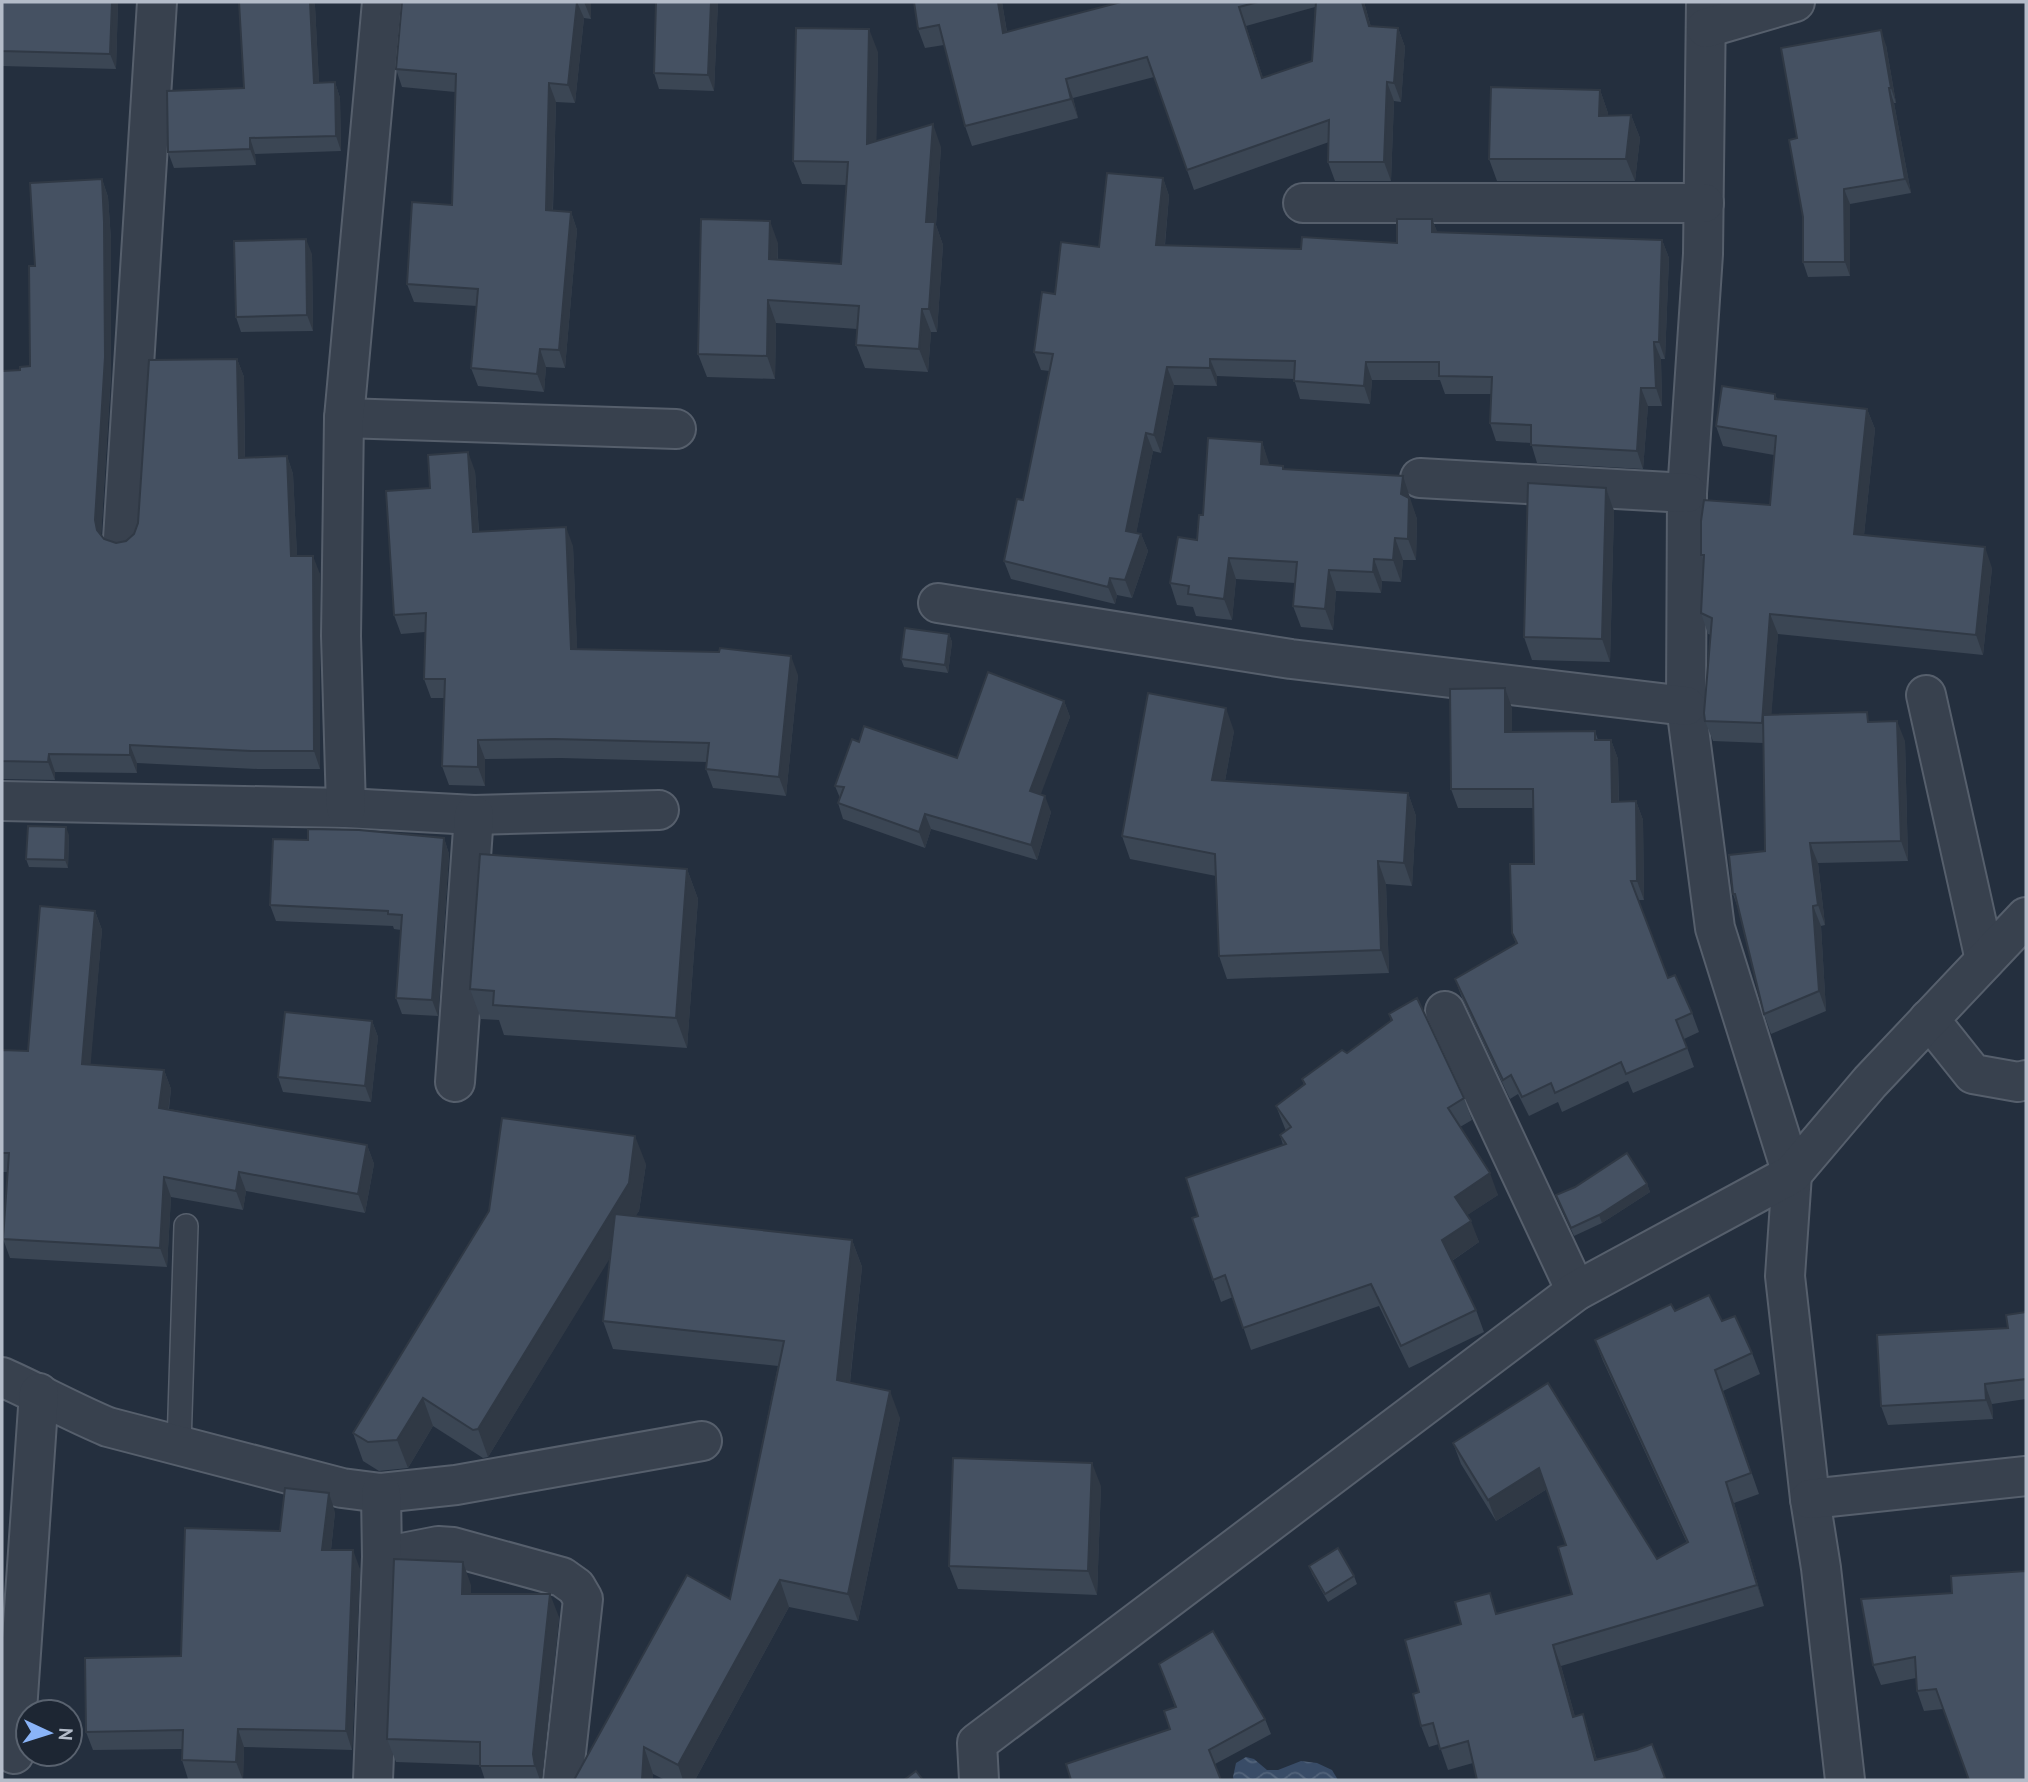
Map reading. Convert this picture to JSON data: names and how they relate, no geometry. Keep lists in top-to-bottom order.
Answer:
{
  "north": "right"
}
